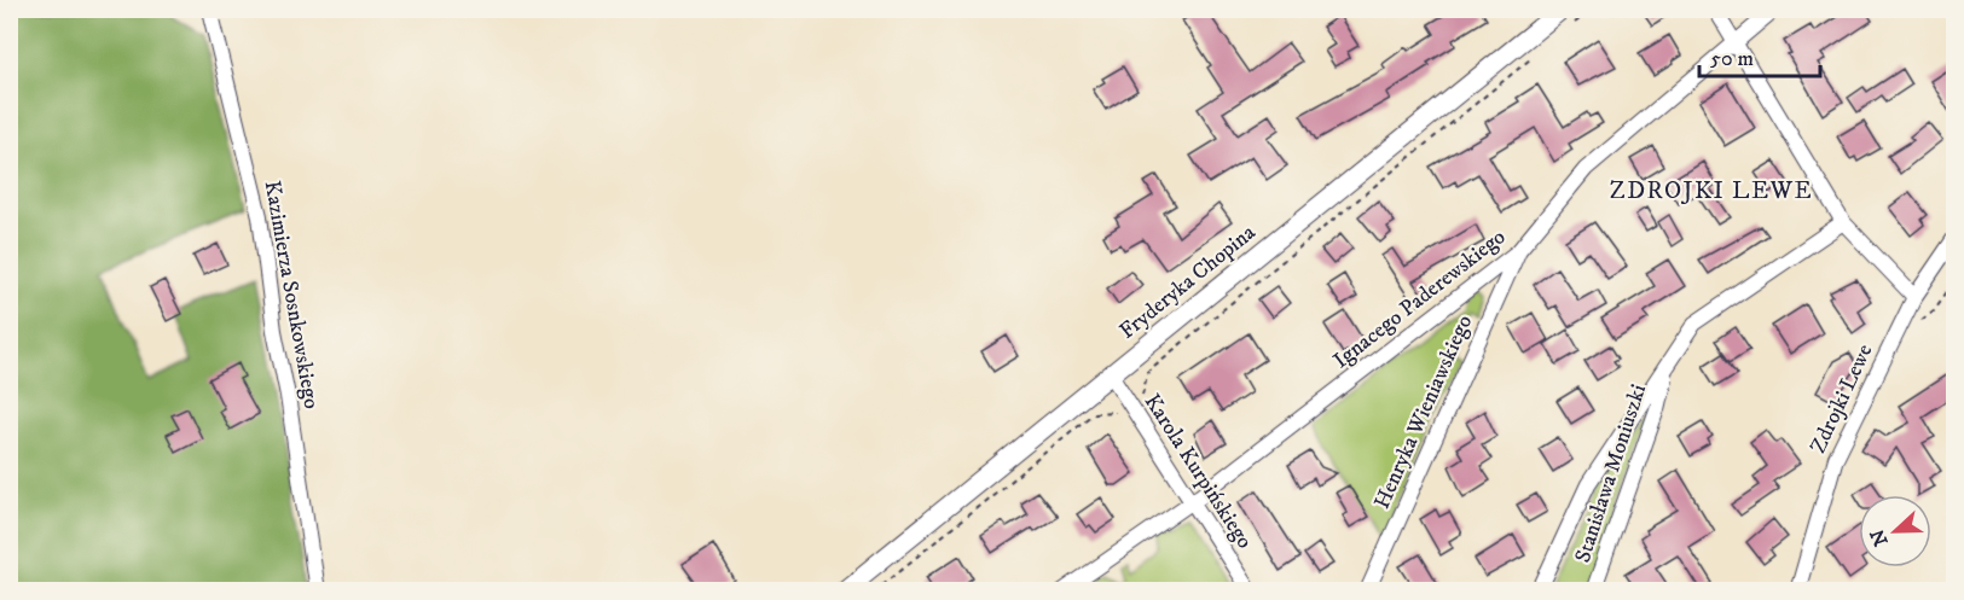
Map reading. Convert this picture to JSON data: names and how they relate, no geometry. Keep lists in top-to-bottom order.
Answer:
{
  "streets": {
    "street": [
      "Fryderyka Chopina",
      "Kazimierza Sosnkowskiego",
      "Ignacego Paderewskiego",
      "Zdrojki Lewe",
      "Henryka Wieniawskiego",
      "Karola Kurpińskiego",
      "Stanisława Moniuszki"
    ]
  },
  "crossings": [
    ["Fryderyka Chopina", "Karola Kurpińskiego"],
    ["Ignacego Paderewskiego", "Henryka Wieniawskiego"],
    ["Ignacego Paderewskiego", "Karola Kurpińskiego"]
  ],
  "districts": ["ZDROJKI LEWE"],
  "scale_bar": "50 m",
  "north": "left"
}
